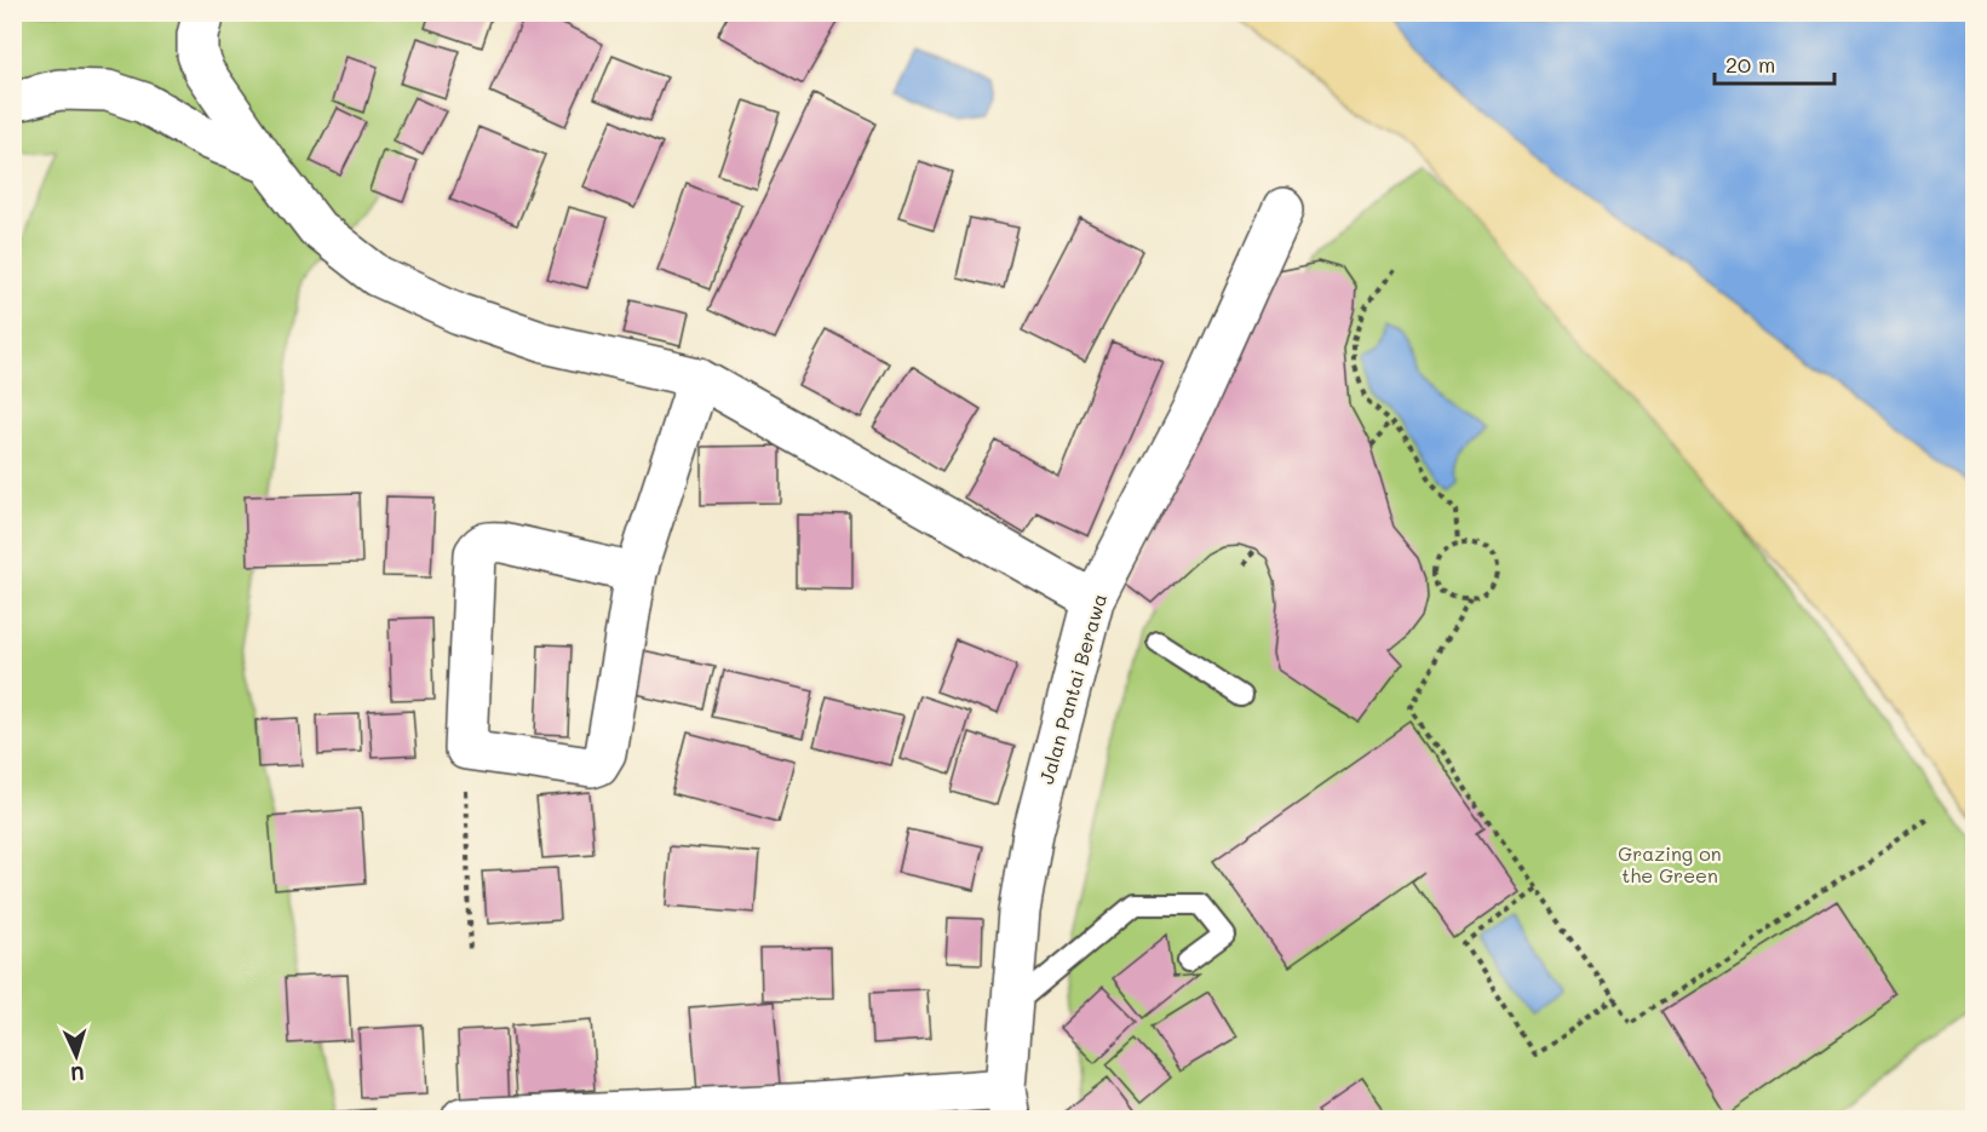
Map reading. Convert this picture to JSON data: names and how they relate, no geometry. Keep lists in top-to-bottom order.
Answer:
{
  "streets": {
    "street": ["Jalan Pantai Berawa"]
  },
  "parks": ["Grazing on the Green"],
  "scale_bar": "20 m",
  "north": "bottom"
}
